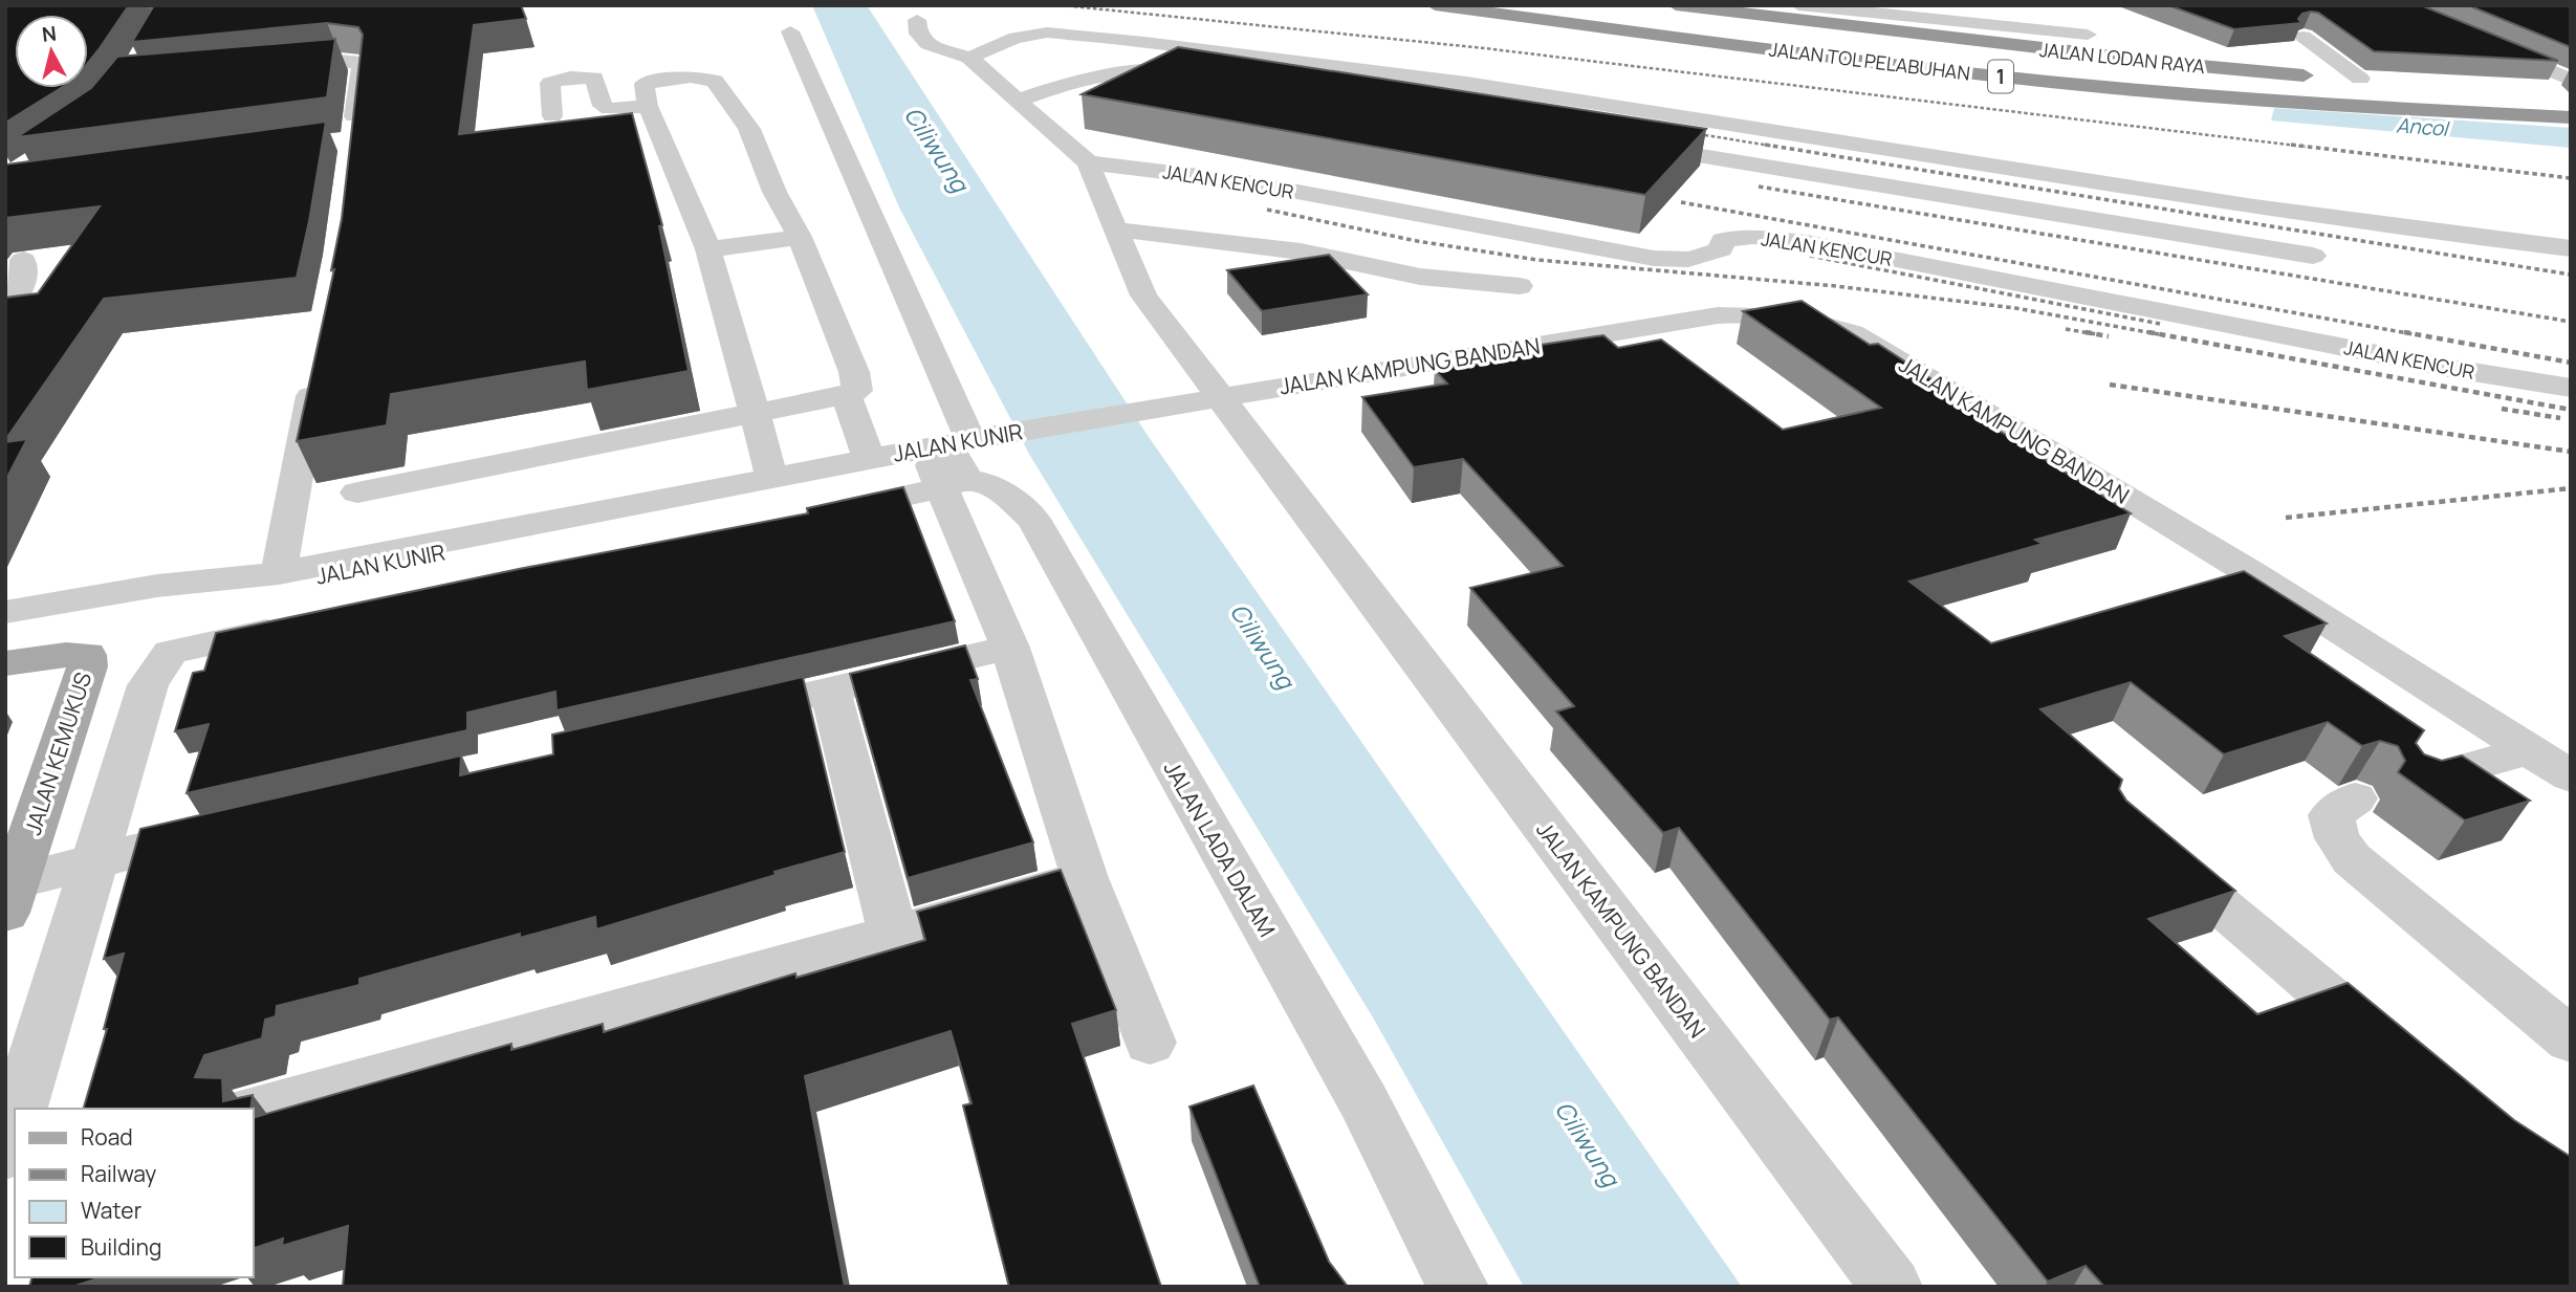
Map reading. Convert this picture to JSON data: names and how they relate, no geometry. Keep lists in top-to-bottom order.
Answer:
{
  "streets": {
    "highway": ["JALAN LODAN RAYA", "JALAN TOL PELABUHAN", "1"],
    "main road": ["JALAN KEMUKUS"],
    "street": [
      "JALAN KENCUR",
      "JALAN KAMPUNG BANDAN",
      "JALAN KUNIR",
      "JALAN LADA DALAM"
    ]
  },
  "crossings": [
    ["JALAN KAMPUNG BANDAN", "JALAN KUNIR"],
    ["JALAN KUNIR", "JALAN LADA DALAM"]
  ],
  "water": ["Ancol", "Ciliwung"],
  "legend": [
    "Road",
    "Railway",
    "Water",
    "Building"
  ],
  "north": "top"
}
